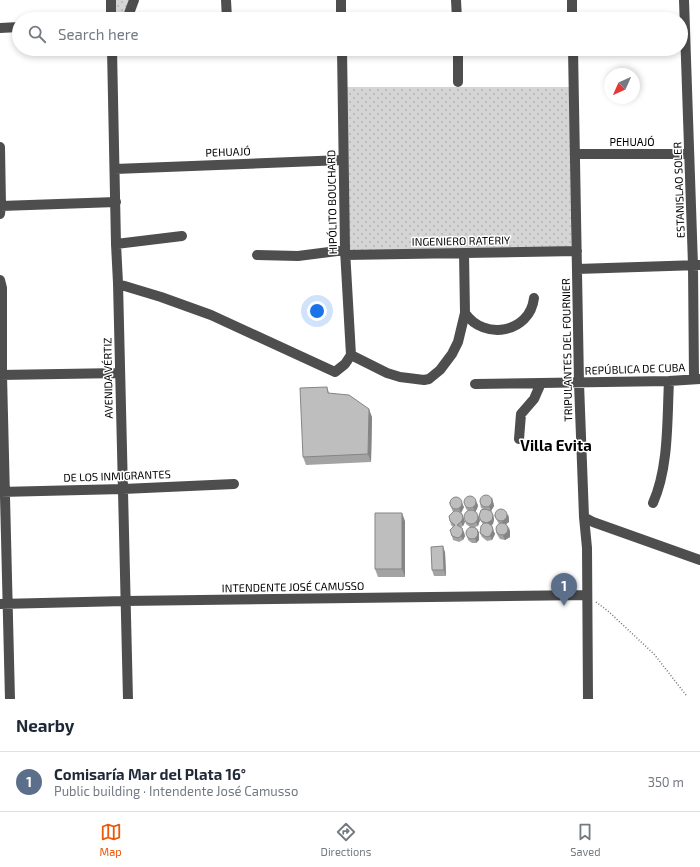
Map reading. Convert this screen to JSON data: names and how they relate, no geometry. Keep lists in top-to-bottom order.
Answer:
{
  "streets": {
    "street": [
      "PEHUAJÓ",
      "ESTANISLAO SOLER",
      "HIPÓLITO BOUCHARD",
      "INGENIERO RATERIY",
      "TRIPULANTES DEL FOURNIER",
      "REPÚBLICA DE CUBA",
      "AVENIDA VÉRTIZ",
      "DE LOS INMIGRANTES",
      "INTENDENTE JOSÉ CAMUSSO"
    ]
  },
  "crossings": [
    ["PEHUAJÓ", "ESTANISLAO SOLER"],
    ["PEHUAJÓ", "HIPÓLITO BOUCHARD"],
    ["PEHUAJÓ", "TRIPULANTES DEL FOURNIER"],
    ["PEHUAJÓ", "AVENIDA VÉRTIZ"],
    ["ESTANISLAO SOLER", "REPÚBLICA DE CUBA"],
    ["HIPÓLITO BOUCHARD", "INGENIERO RATERIY"],
    ["INGENIERO RATERIY", "TRIPULANTES DEL FOURNIER"],
    ["TRIPULANTES DEL FOURNIER", "REPÚBLICA DE CUBA"],
    ["TRIPULANTES DEL FOURNIER", "INTENDENTE JOSÉ CAMUSSO"],
    ["AVENIDA VÉRTIZ", "DE LOS INMIGRANTES"],
    ["AVENIDA VÉRTIZ", "INTENDENTE JOSÉ CAMUSSO"]
  ],
  "districts": ["Villa Evita"],
  "north": "bottom left",
  "page": {
    "search": "Search here",
    "pins": "1",
    "heading": "Nearby",
    "list": [
      {
        "mark": "1",
        "name": "Comisaría Mar del Plata 16°",
        "note": "Public building · Intendente José Camusso",
        "value": "350 m"
      }
    ],
    "nav": ["Map", "Directions", "Saved"]
  }
}
